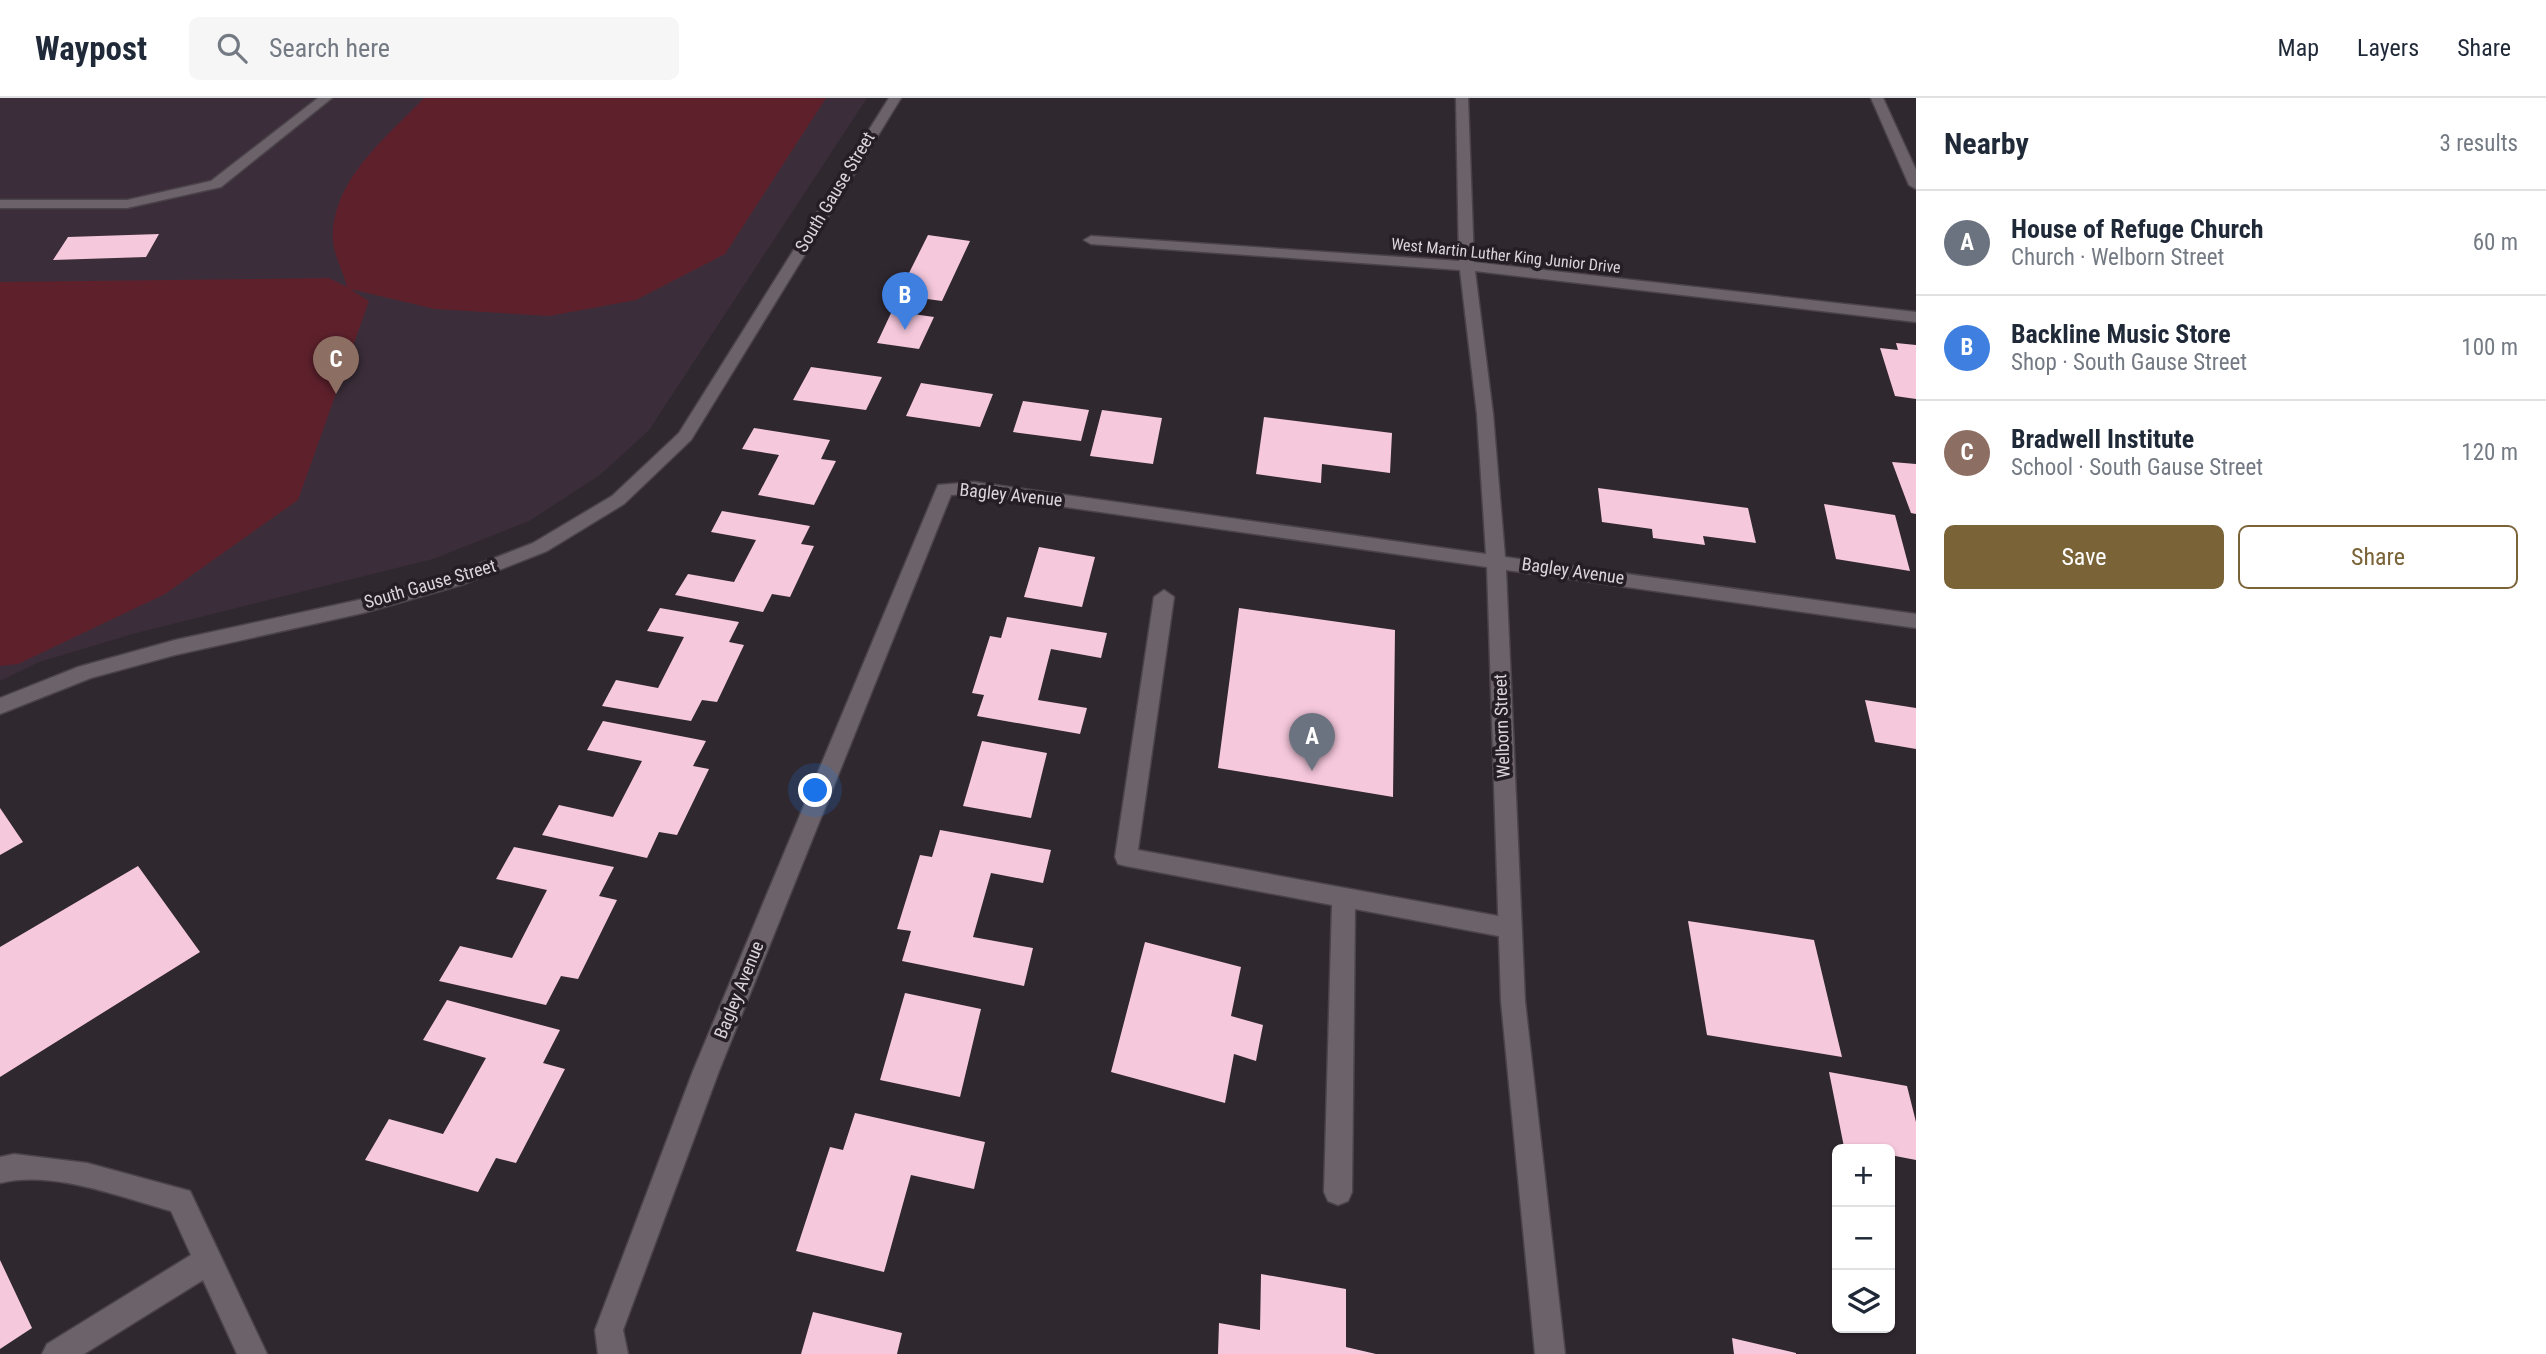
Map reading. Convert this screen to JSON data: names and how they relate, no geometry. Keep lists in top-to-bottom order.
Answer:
{
  "streets": {
    "street": [
      "South Gause Street",
      "West Martin Luther King Junior Drive",
      "Bagley Avenue",
      "Welborn Street"
    ]
  },
  "crossings": [
    ["West Martin Luther King Junior Drive", "Welborn Street"],
    ["Bagley Avenue", "Welborn Street"]
  ],
  "page": {
    "header": "Waypost",
    "search": "Search here",
    "nav": ["Map", "Layers", "Share"],
    "heading": ["Nearby", "3 results"],
    "list": [
      {
        "mark": "A",
        "name": "House of Refuge Church",
        "note": "Church · Welborn Street",
        "value": "60 m"
      },
      {
        "mark": "B",
        "name": "Backline Music Store",
        "note": "Shop · South Gause Street",
        "value": "100 m"
      },
      {
        "mark": "C",
        "name": "Bradwell Institute",
        "note": "School · South Gause Street",
        "value": "120 m"
      }
    ],
    "pins": ["B", "C", "A"],
    "buttons": ["Save", "Share"],
    "map_buttons": ["+", "−"]
  }
}
